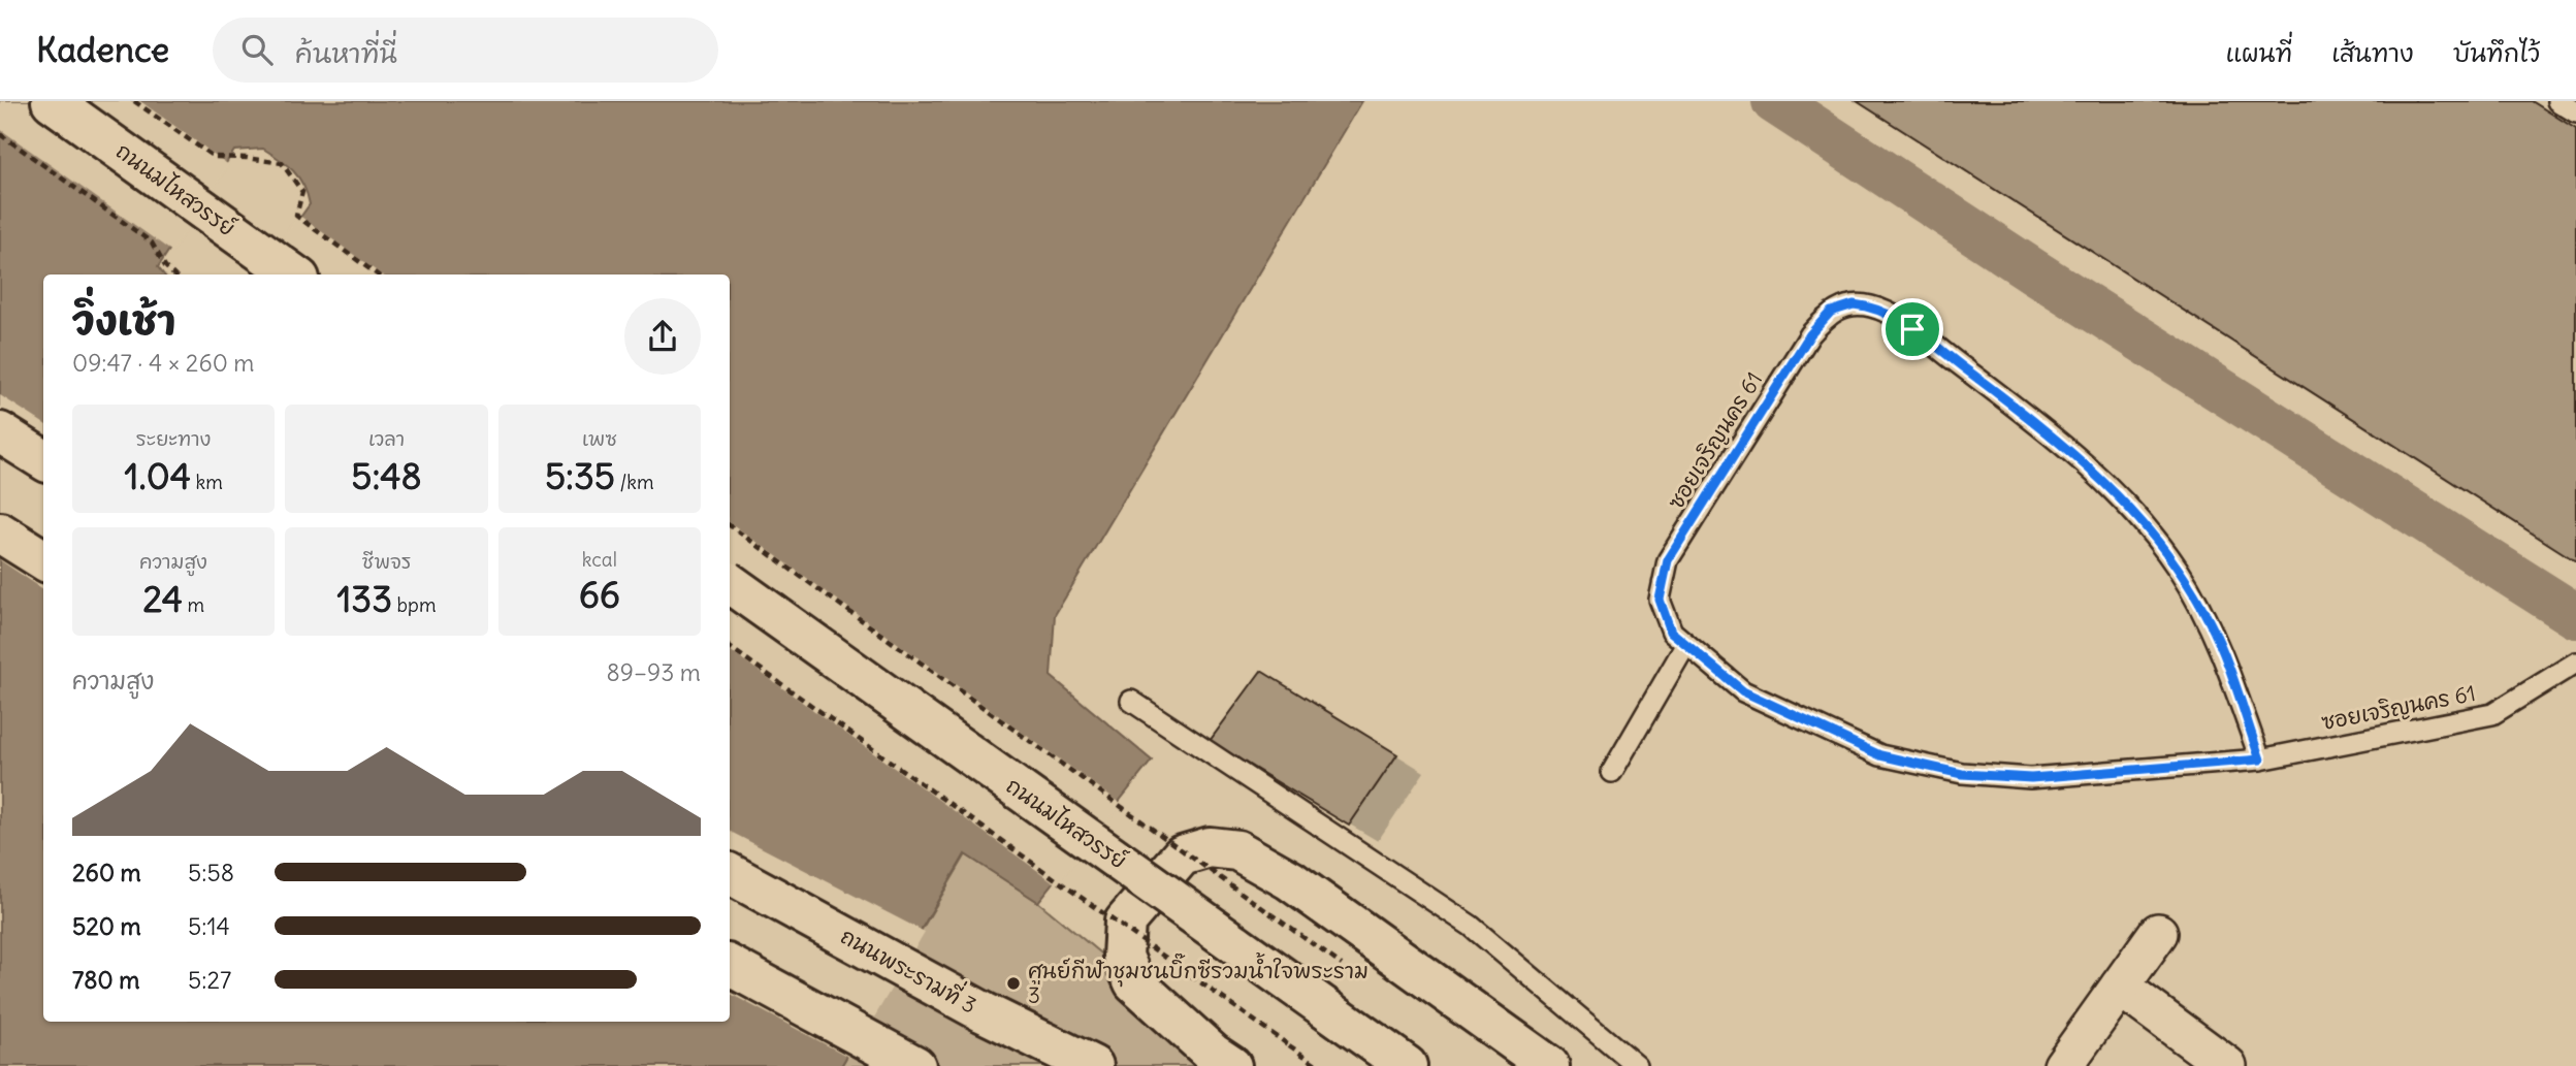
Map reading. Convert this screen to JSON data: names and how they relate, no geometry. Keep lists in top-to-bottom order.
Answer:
{
  "streets": {
    "main road": ["ถนนมไหสวรรย์", "ถนนพระรามที่ 3"],
    "lane": ["ซอยเจริญนคร 61"]
  },
  "places": ["ศูนย์กีฬาชุมชนบิ๊กซีรวมน้ำใจพระราม 3"],
  "page": {
    "header": "Kadence",
    "search": "ค้นหาที่นี่",
    "nav": ["แผนที่", "เส้นทาง", "บันทึกไว้"],
    "heading": ["วิ่งเช้า", "09:47 · 4 × 260 m"],
    "stats": [
      ["ระยะทาง", "1.04 km"],
      ["เวลา", "5:48"],
      ["เพซ", "5:35 /km"],
      ["ความสูง", "24 m"],
      ["ชีพจร", "133 bpm"],
      ["kcal", "66"]
    ],
    "chart": ["ความสูง", "89–93 m"],
    "list": [
      {
        "name": "260 m",
        "note": "5:58"
      },
      {
        "name": "520 m",
        "note": "5:14"
      },
      {
        "name": "780 m",
        "note": "5:27"
      }
    ]
  }
}
